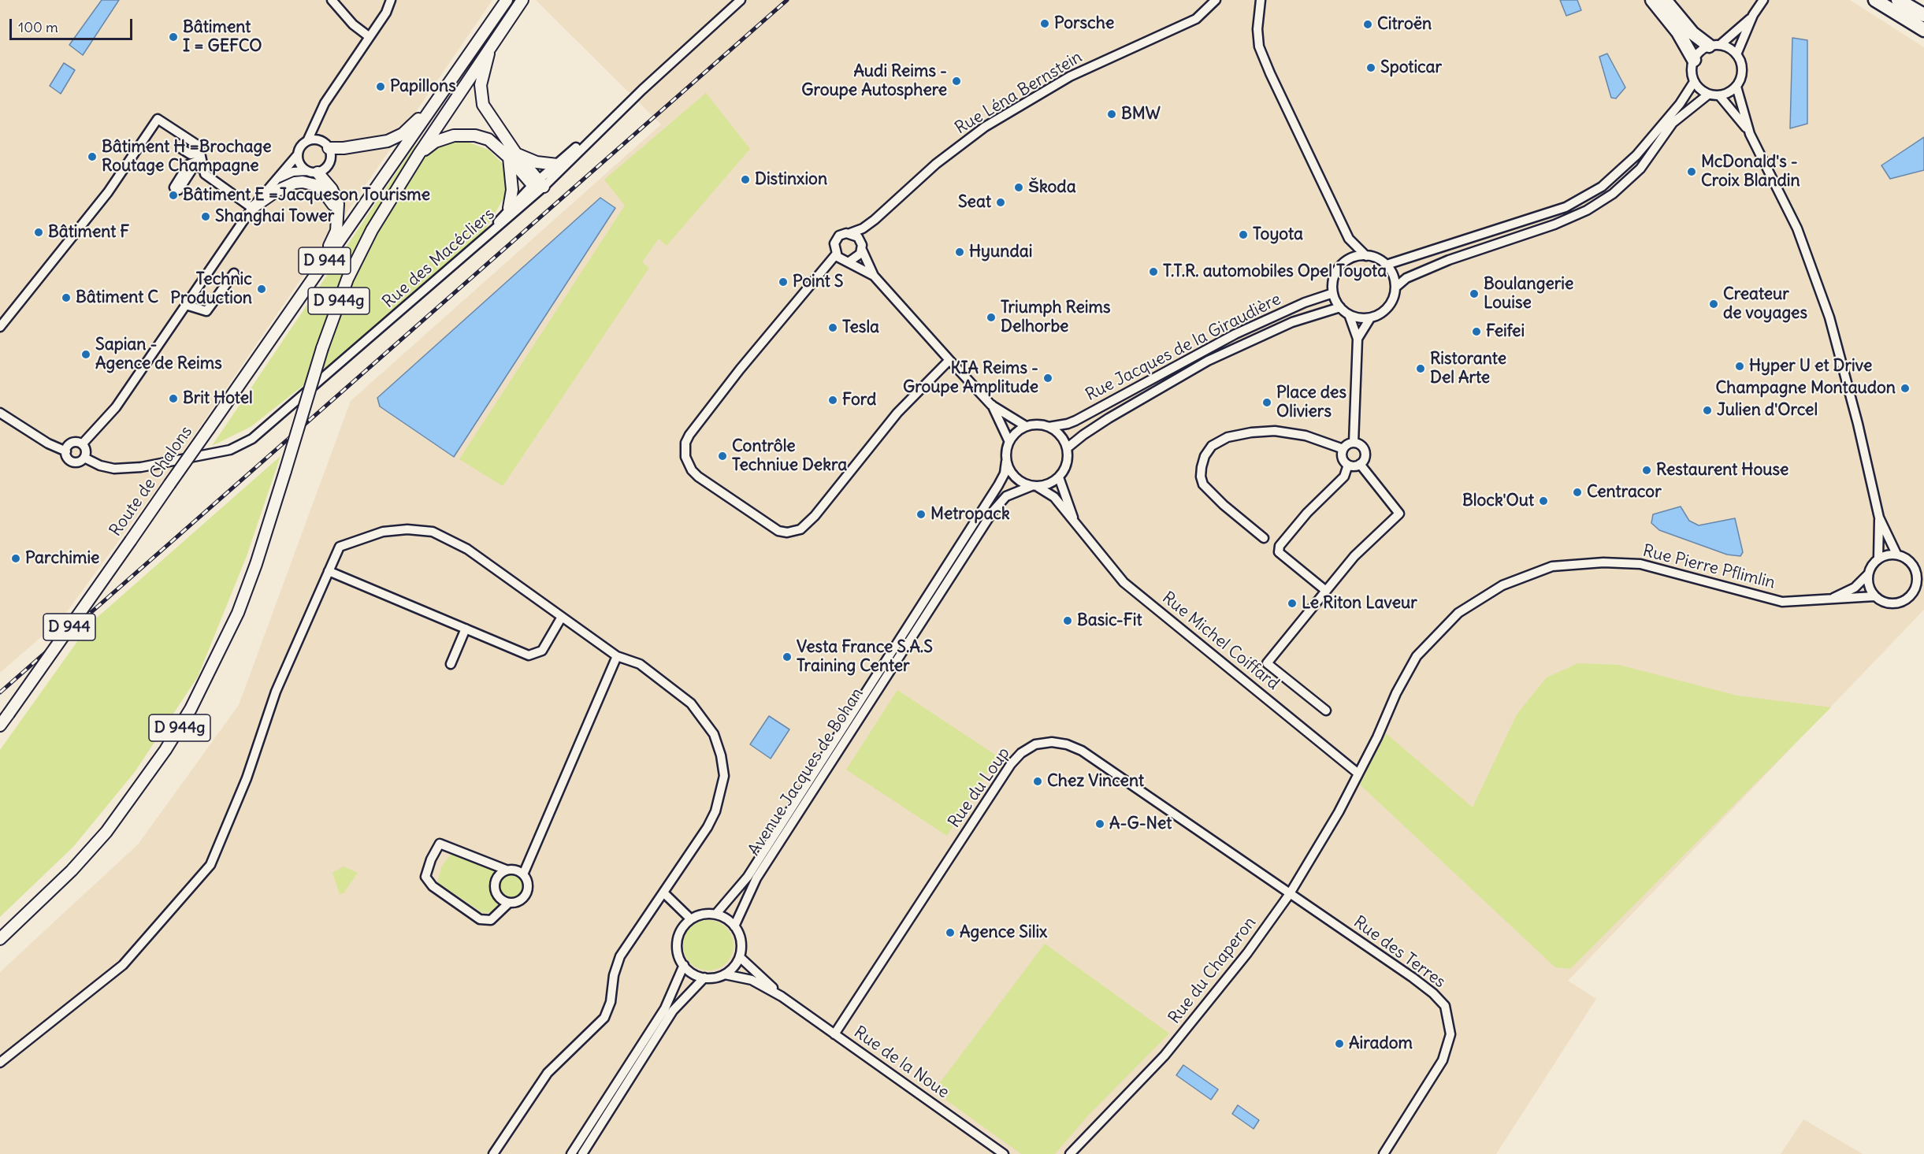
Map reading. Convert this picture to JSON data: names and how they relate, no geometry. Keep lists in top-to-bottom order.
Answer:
{
  "streets": {
    "main road": ["D 944", "D 944g", "Route de Chalons"],
    "street": [
      "Rue Léna Bernstein",
      "Rue des Macécliers",
      "Rue Jacques de la Giraudière",
      "Rue Pierre Pflimlin",
      "Rue Michel Coiffard",
      "Avenue Jacques de Bohan",
      "Rue du Loup",
      "Rue des Terres",
      "Rue du Chaperon",
      "Rue de la Noue"
    ]
  },
  "crossings": [
    ["Rue Jacques de la Giraudière", "Rue Michel Coiffard"],
    ["Rue Jacques de la Giraudière", "Avenue Jacques de Bohan"],
    ["Rue Pierre Pflimlin", "Rue Michel Coiffard"],
    ["Rue Pierre Pflimlin", "Rue du Chaperon"],
    ["Rue Michel Coiffard", "Avenue Jacques de Bohan"],
    ["Rue du Loup", "Rue des Terres"],
    ["Rue du Loup", "Rue du Chaperon"],
    ["Rue du Loup", "Rue de la Noue"],
    ["Rue des Terres", "Rue du Chaperon"]
  ],
  "places": [
    "Porsche",
    "Citroën",
    "Bâtiment I = GEFCO",
    "Spoticar",
    "Audi Reims - Groupe Autosphere",
    "Papillons",
    "BMW",
    "Bâtiment H =Brochage Routage Champagne",
    "McDonald's - Croix Blandin",
    "Distinxion",
    "Škoda",
    "Bâtiment E =Jacqueson Tourisme",
    "Seat",
    "Shanghai Tower",
    "Bâtiment F",
    "Toyota",
    "Hyundai",
    "T.T.R. automobiles Opel Toyota",
    "Point S",
    "Technic Production",
    "Boulangerie Louise",
    "Bâtiment C",
    "Createur de voyages",
    "Triumph Reims Delhorbe",
    "Tesla",
    "Feifei",
    "Sapian - Agence de Reims",
    "Hyper U et Drive",
    "Ristorante Del Arte",
    "KIA Reims - Groupe Amplitude",
    "Champagne Montaudon",
    "Brit Hotel",
    "Ford",
    "Place des Oliviers",
    "Julien d'Orcel",
    "Contrôle Techniue Dekra",
    "Restaurent House",
    "Centracor",
    "Block'Out",
    "Metropack",
    "Parchimie",
    "Le Riton Laveur",
    "Basic-Fit",
    "Vesta France S.A.S Training Center",
    "Chez Vincent",
    "A-G-Net",
    "Agence Silix",
    "Airadom"
  ],
  "scale_bar": "100 m"
}
